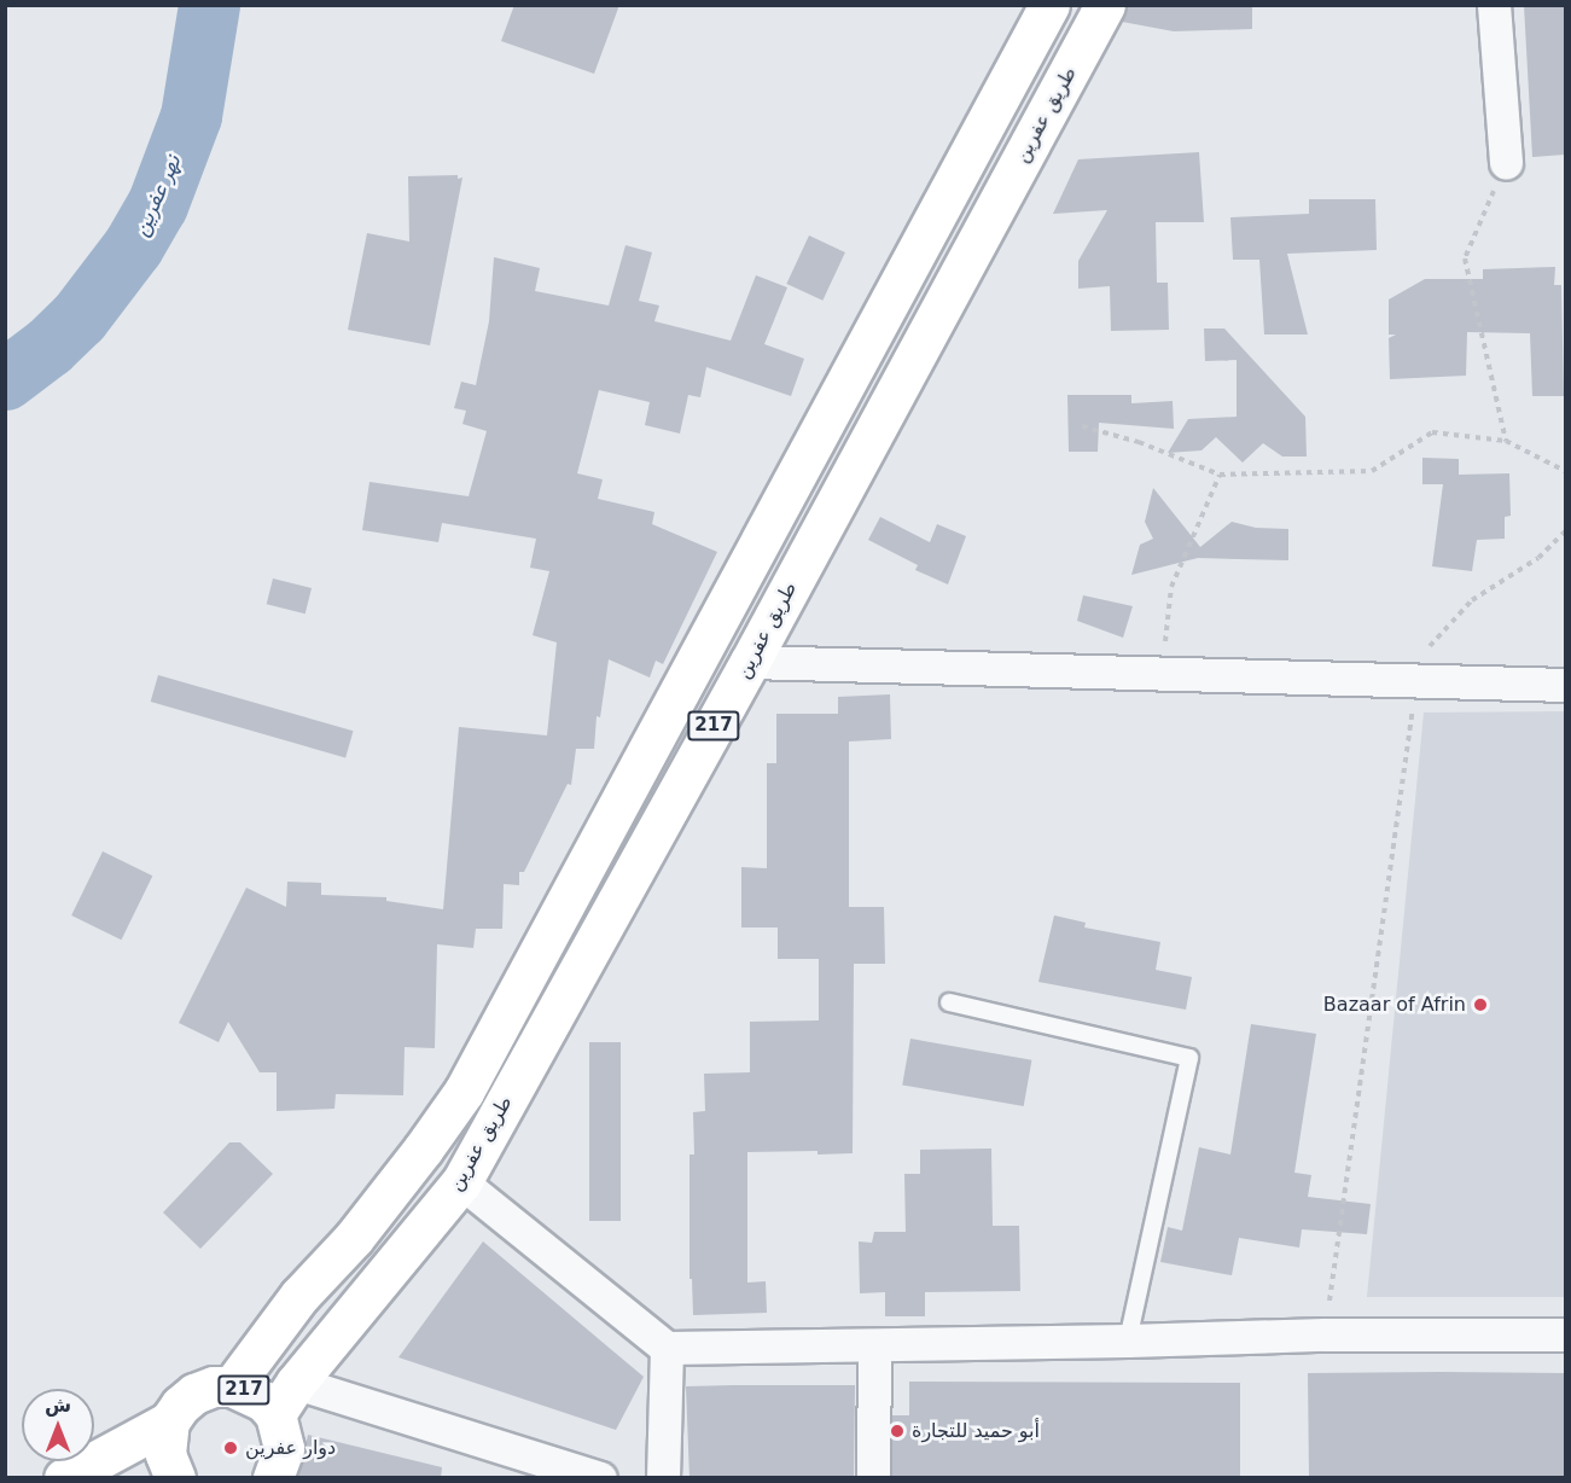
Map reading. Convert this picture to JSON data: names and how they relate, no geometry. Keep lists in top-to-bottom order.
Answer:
{
  "streets": {
    "main road": ["طريق عفرين", "217"]
  },
  "crossings": [
    ["طريق عفرين", "217"]
  ],
  "water": ["نهر عفرين"],
  "places": ["Bazaar of Afrin", "أبو حميد للتجارة", "دوار عفرين"],
  "north": "top"
}
